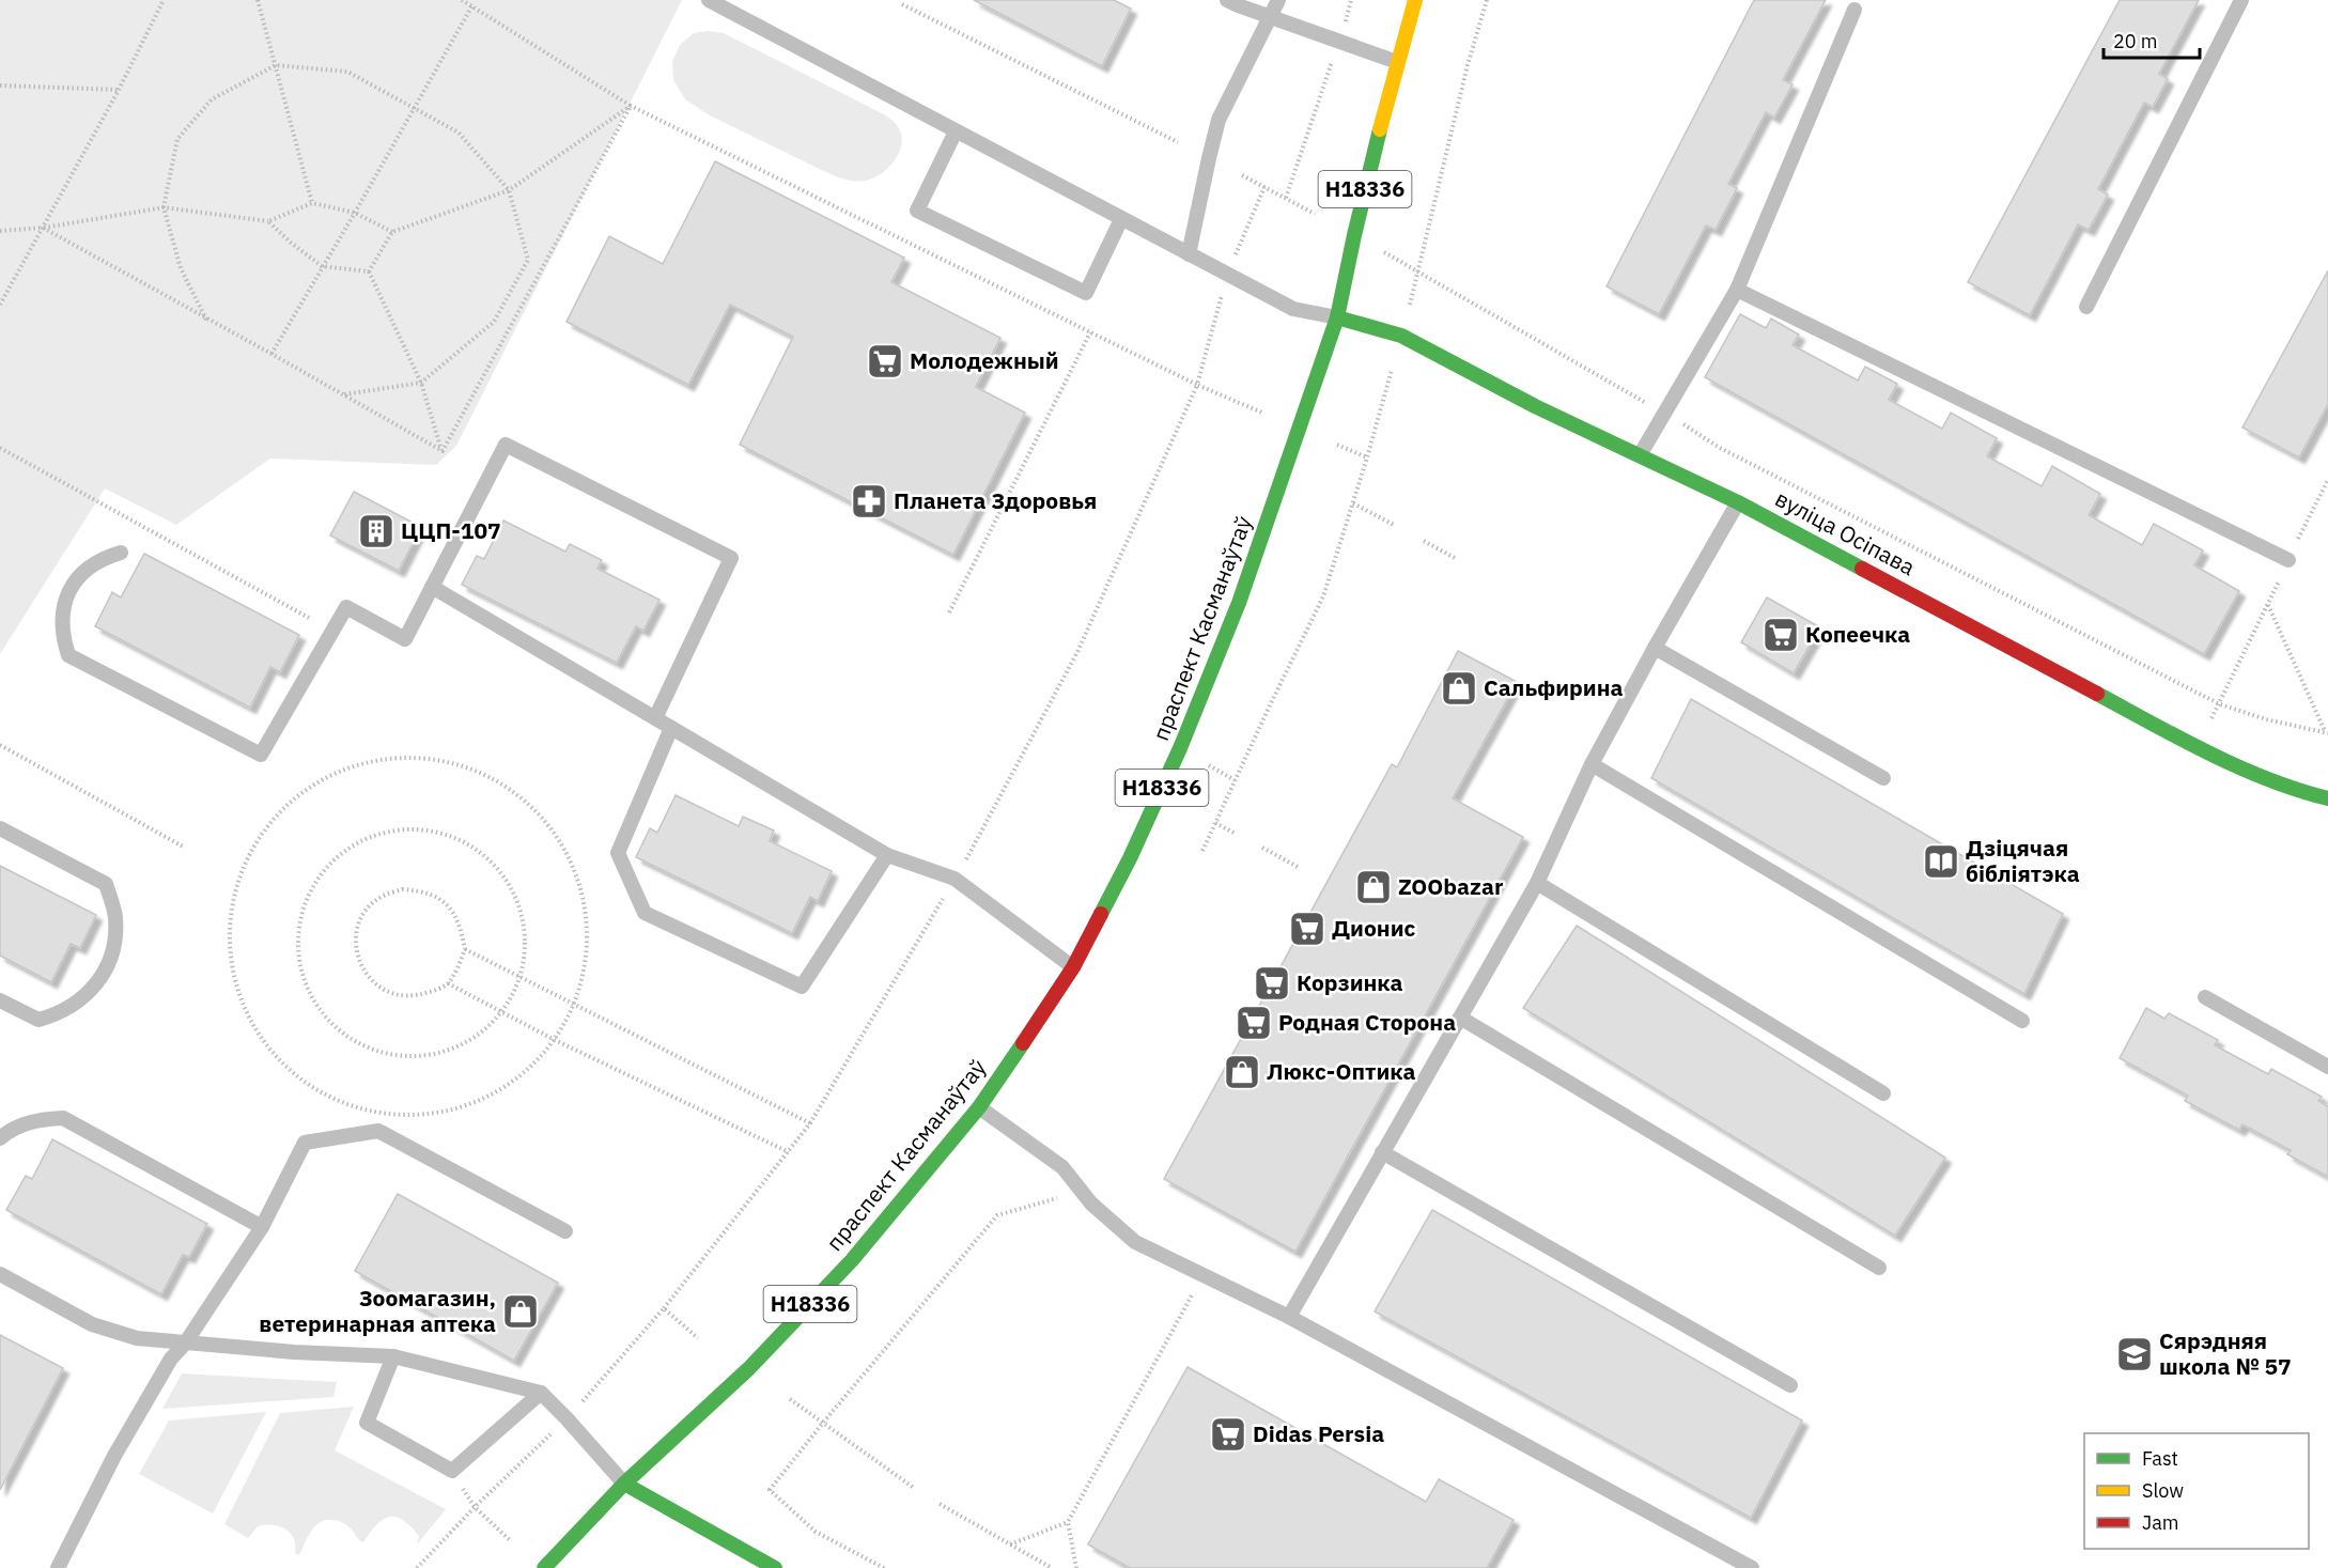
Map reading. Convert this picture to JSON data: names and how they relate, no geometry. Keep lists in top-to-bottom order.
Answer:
{
  "streets": {
    "main road": ["Н18336", "вуліца Осіпава", "праспект Касманаўтаў"]
  },
  "crossings": [
    ["вуліца Осіпава", "праспект Касманаўтаў"]
  ],
  "places": {
    "supermarket": [
      "Молодежный",
      "Копеечка",
      "Дионис",
      "Корзинка",
      "Родная Сторона",
      "Didas Persia"
    ],
    "pharmacy": ["Планета Здоровья"],
    "building": ["ЦЦП-107"],
    "shop": [
      "Сальфирина",
      "ZOObazar",
      "Люкс-Оптика",
      "Зоомагазин, ветеринарная аптека"
    ],
    "library": ["Дзіцячая бібліятэка"],
    "school or university": ["Сярэдняя школа № 57"]
  },
  "legend": ["Fast", "Slow", "Jam"],
  "scale_bar": "20 m"
}
